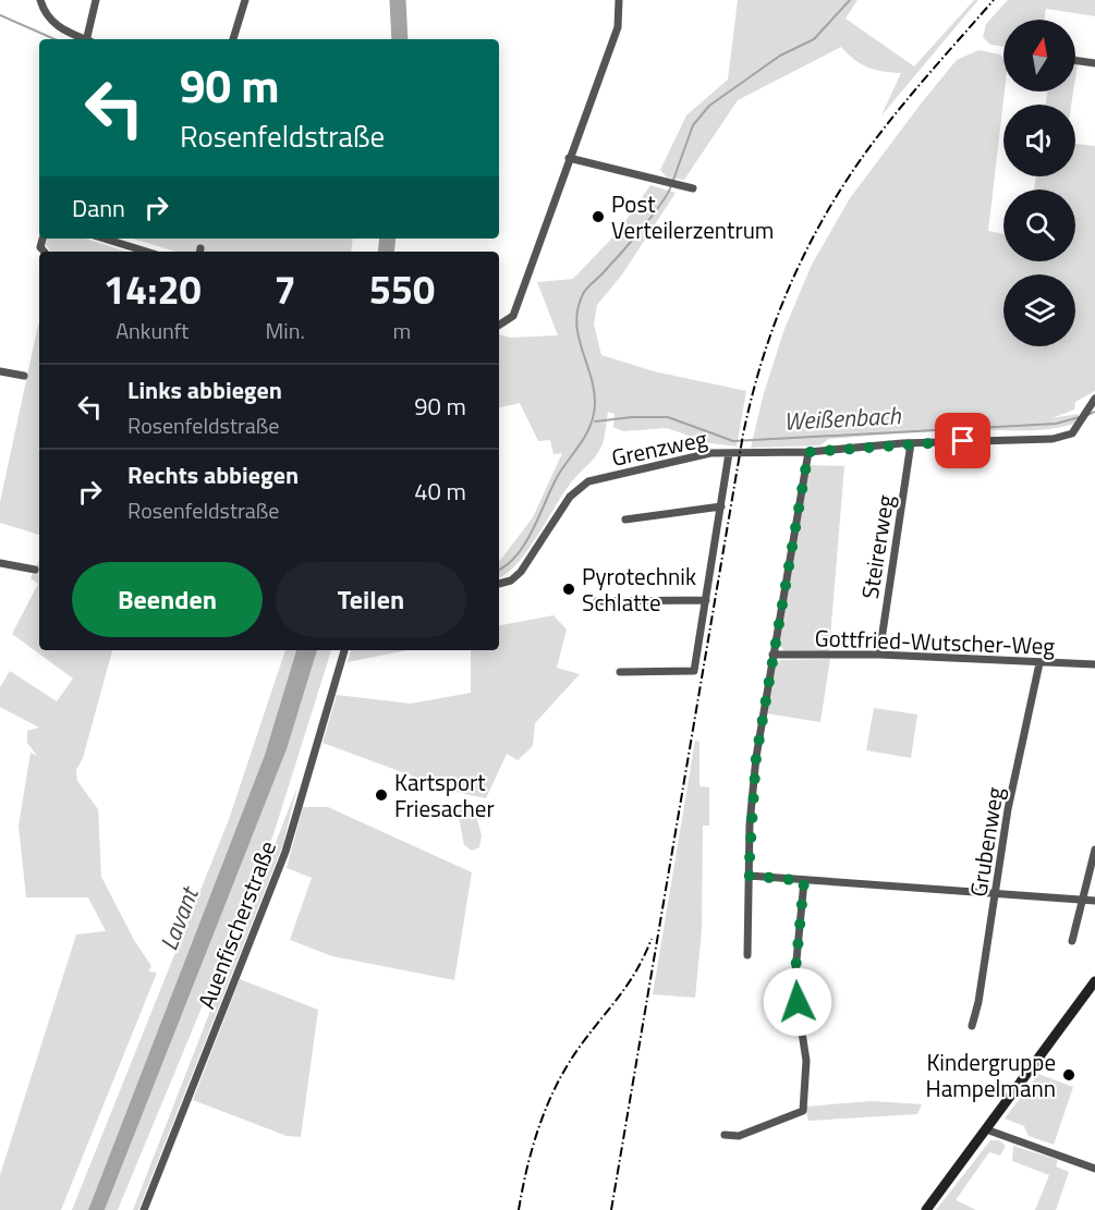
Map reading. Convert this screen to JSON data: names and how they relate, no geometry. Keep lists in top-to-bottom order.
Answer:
{
  "streets": {
    "street": [
      "Grenzweg",
      "Steirerweg",
      "Gottfried-Wutscher-Weg",
      "Grubenweg",
      "Auenfischerstraße"
    ]
  },
  "crossings": [
    ["Grenzweg", "Steirerweg"],
    ["Steirerweg", "Gottfried-Wutscher-Weg"],
    ["Gottfried-Wutscher-Weg", "Grubenweg"]
  ],
  "water": ["Weißenbach", "Lavant"],
  "places": [
    "Post Verteilerzentrum",
    "Pyrotechnik Schlatte",
    "Kartsport Friesacher",
    "Kindergruppe Hampelmann"
  ],
  "north": "top",
  "page": {
    "turn": ["90 m", "Rosenfeldstraße"],
    "then": "Dann",
    "eta": [
      "14:20",
      "Ankunft",
      "7",
      "Min.",
      "550",
      "m"
    ],
    "list": [
      {
        "name": "Links abbiegen",
        "note": "Rosenfeldstraße",
        "value": "90 m"
      },
      {
        "name": "Rechts abbiegen",
        "note": "Rosenfeldstraße",
        "value": "40 m"
      }
    ],
    "buttons": ["Beenden", "Teilen"]
  }
}
